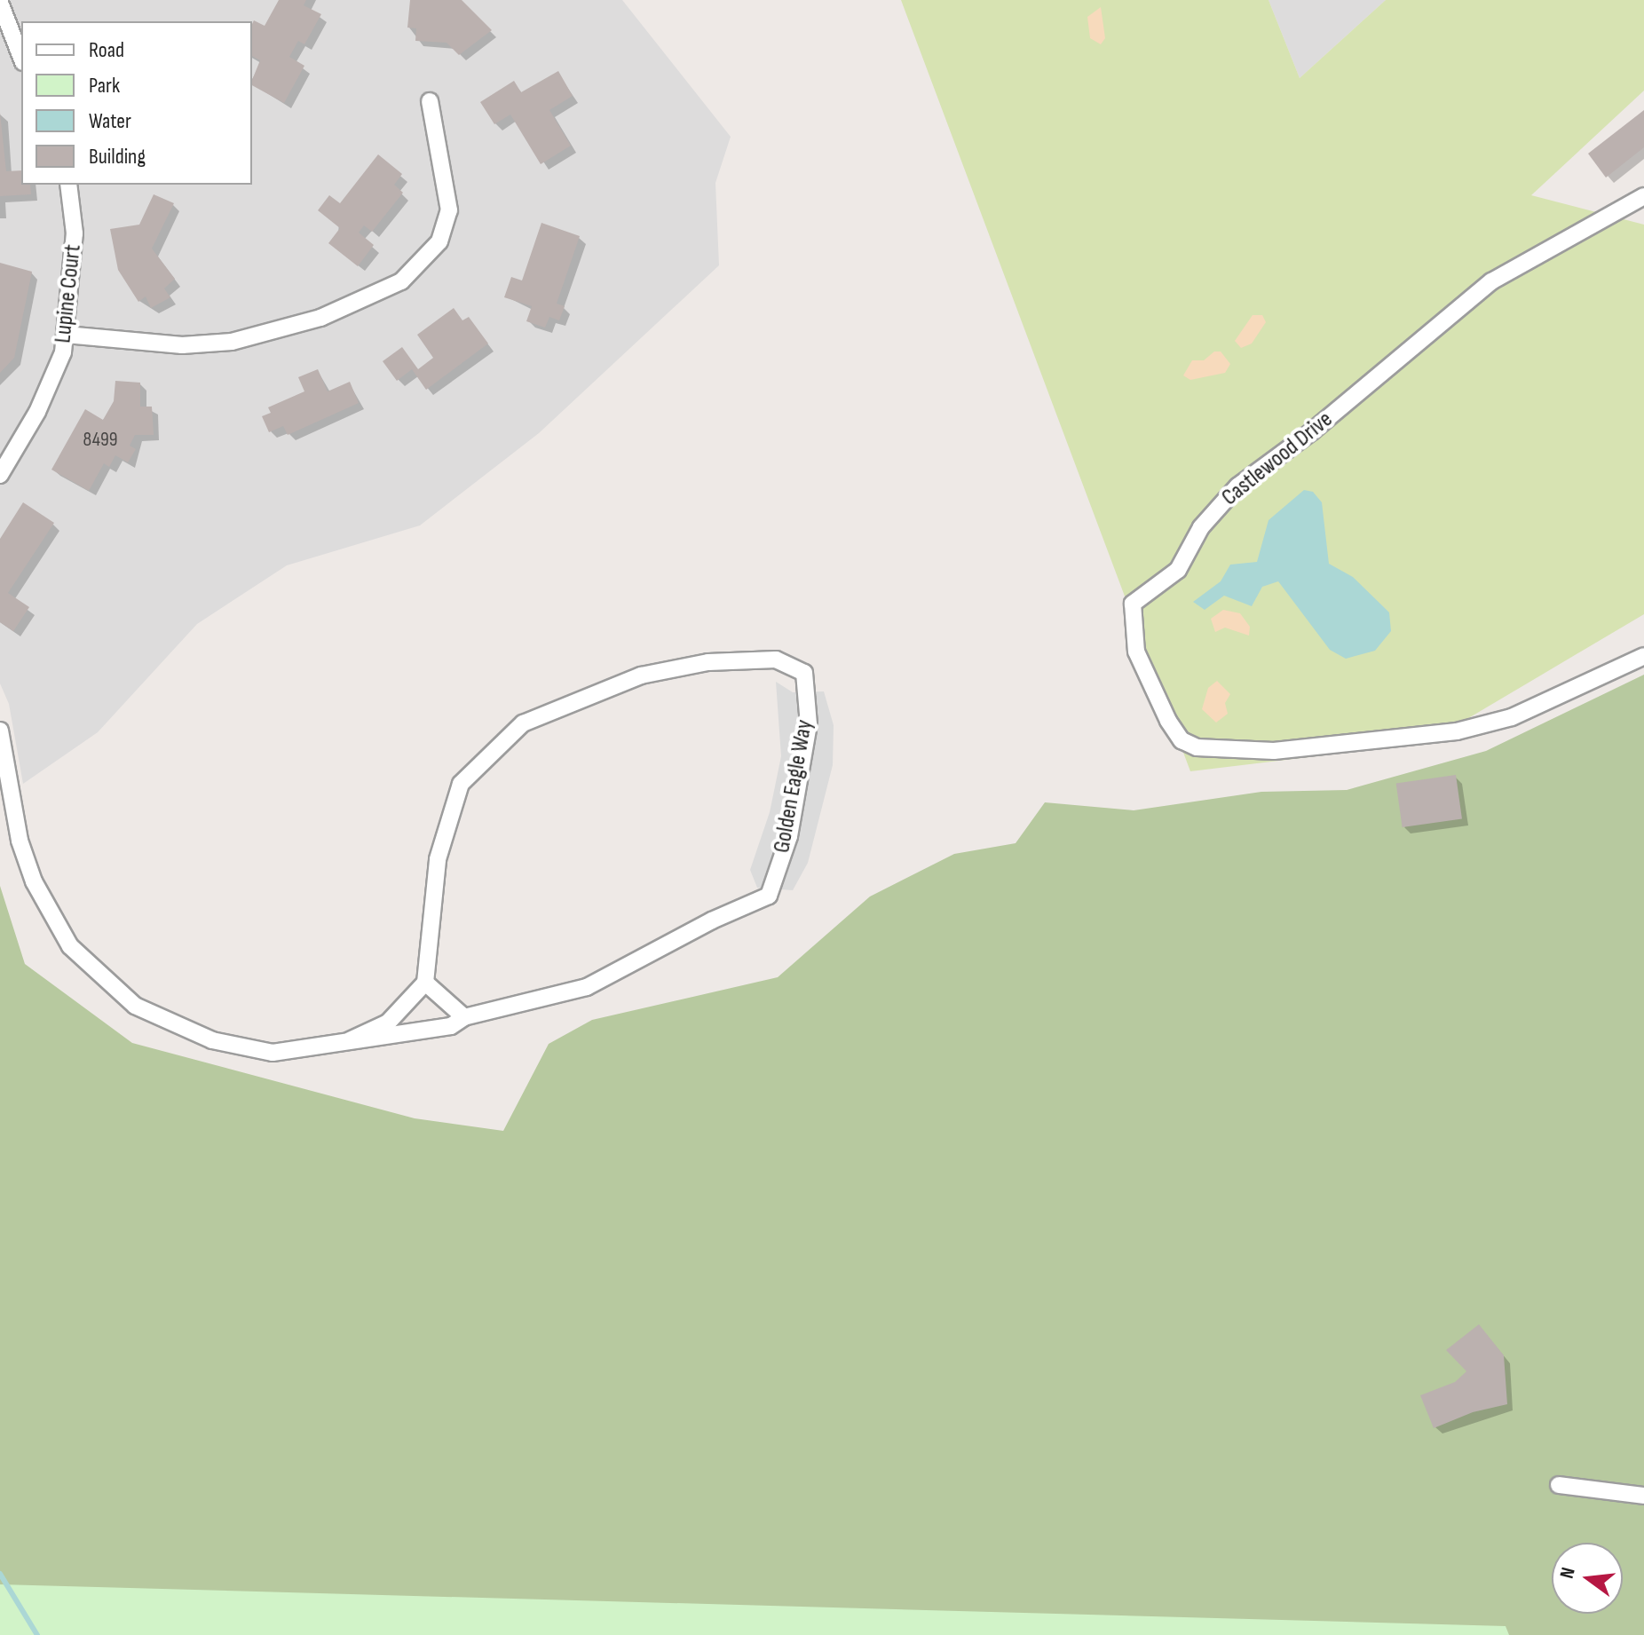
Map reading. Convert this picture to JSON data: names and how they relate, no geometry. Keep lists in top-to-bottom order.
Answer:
{
  "streets": {
    "street": ["Lupine Court", "Castlewood Drive", "Golden Eagle Way"]
  },
  "house_numbers": ["8499"],
  "legend": [
    "Road",
    "Park",
    "Water",
    "Building"
  ],
  "north": "left"
}
